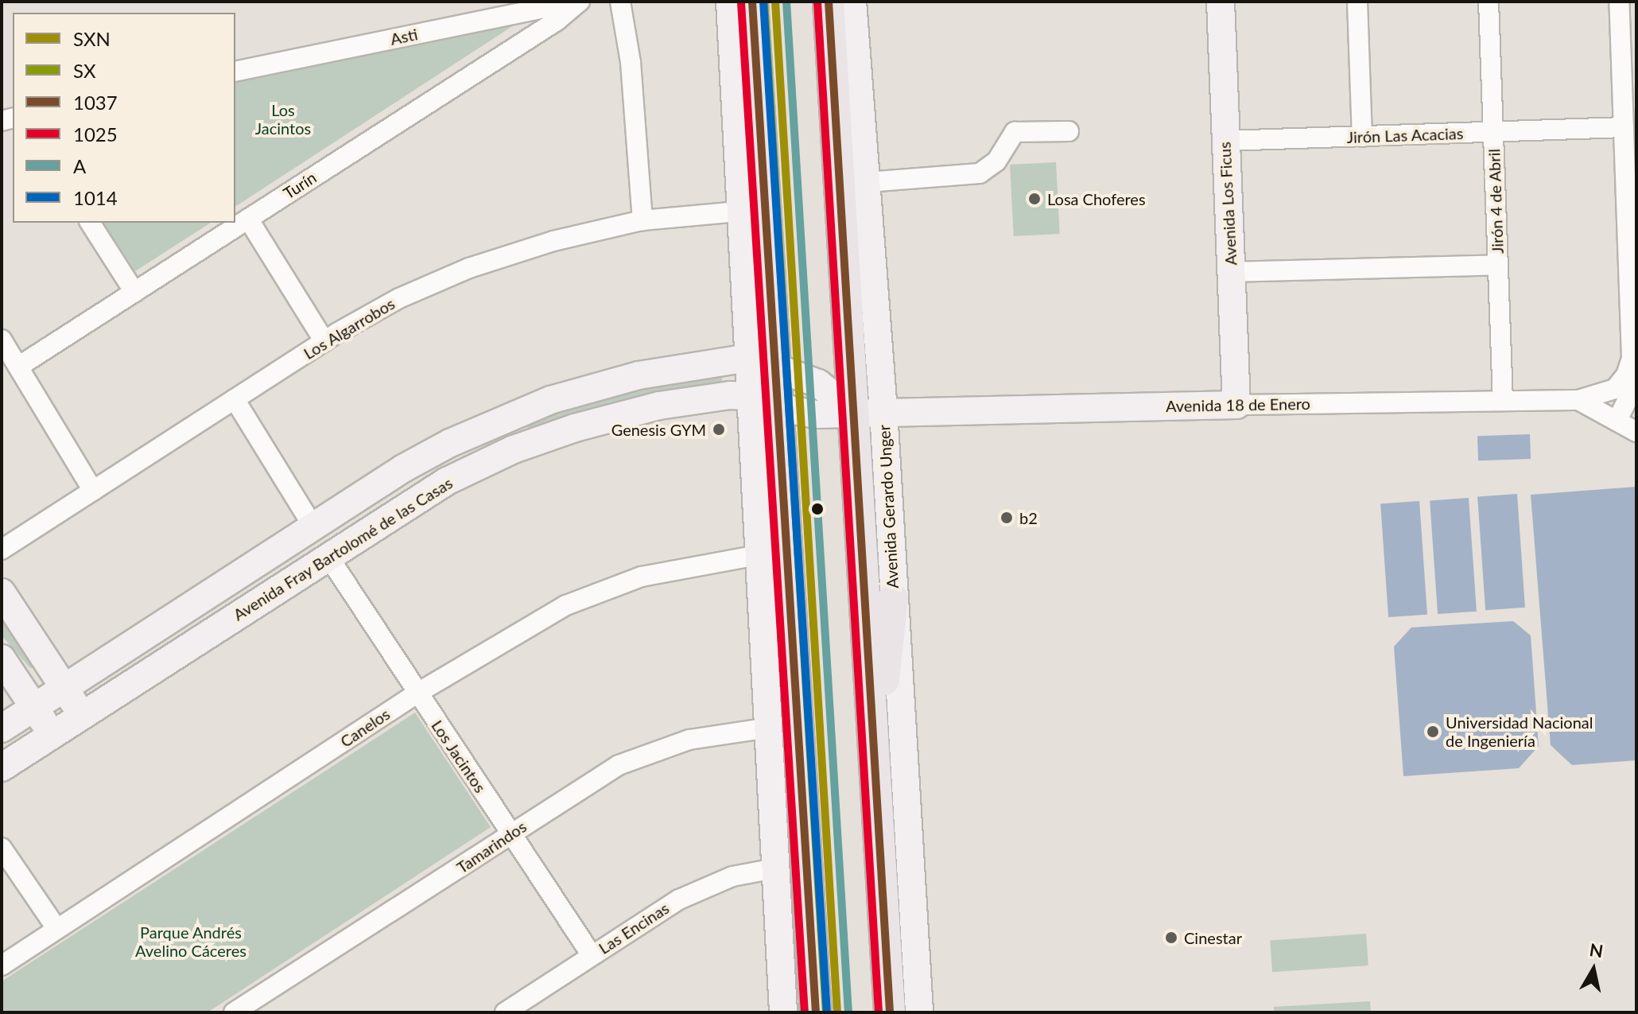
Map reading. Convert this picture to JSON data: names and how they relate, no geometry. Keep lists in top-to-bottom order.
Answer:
{
  "streets": {
    "street": [
      "Asti",
      "Jirón Las Acacias",
      "Turín",
      "Jirón 4 de Abril",
      "Avenida Los Ficus",
      "Los Algarrobos",
      "Avenida 18 de Enero",
      "Avenida Gerardo Unger",
      "Avenida Fray Bartolomé de las Casas",
      "Canelos",
      "Los Jacintos",
      "Tamarindos",
      "Las Encinas"
    ]
  },
  "crossings": [
    ["Jirón Las Acacias", "Jirón 4 de Abril"],
    ["Jirón Las Acacias", "Avenida Los Ficus"],
    ["Jirón 4 de Abril", "Avenida 18 de Enero"],
    ["Avenida Los Ficus", "Avenida 18 de Enero"],
    ["Avenida 18 de Enero", "Avenida Gerardo Unger"],
    ["Avenida 18 de Enero", "Avenida Fray Bartolomé de las Casas"],
    ["Avenida Gerardo Unger", "Avenida Fray Bartolomé de las Casas"],
    ["Avenida Fray Bartolomé de las Casas", "Los Jacintos"],
    ["Canelos", "Los Jacintos"],
    ["Los Jacintos", "Tamarindos"],
    ["Los Jacintos", "Las Encinas"]
  ],
  "parks": ["Los Jacintos", "Parque Andrés Avelino Cáceres"],
  "places": [
    "Losa Choferes",
    "Genesis GYM",
    "b2",
    "Universidad Nacional de Ingeniería",
    "Cinestar"
  ],
  "lines": [
    "transit line SXN",
    "transit line 1037",
    "transit line A",
    "transit line 1014",
    "transit line SX",
    "transit line 1025"
  ],
  "legend": [
    "SXN",
    "SX",
    "1037",
    "1025",
    "A",
    "1014"
  ],
  "north": "top"
}
